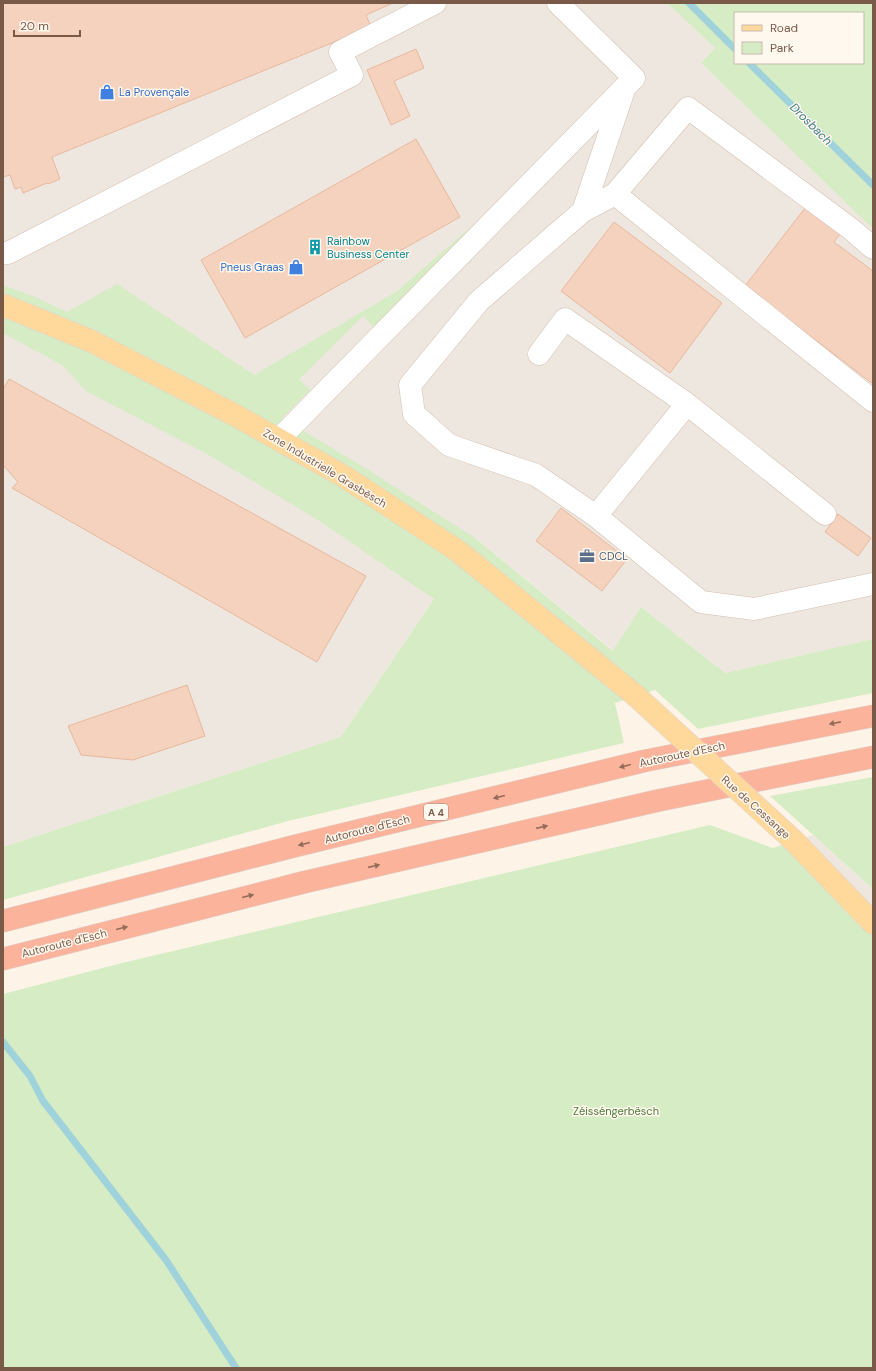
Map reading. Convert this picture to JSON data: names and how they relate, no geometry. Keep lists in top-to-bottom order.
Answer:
{
  "streets": {
    "highway": ["Autoroute d'Esch", "A 4"],
    "main road": ["Zone Industrielle Grasbësch", "Rue de Cessange"]
  },
  "crossings": [
    ["Zone Industrielle Grasbësch", "Rue de Cessange"]
  ],
  "water": ["Drosbach"],
  "parks": ["Zéisséngerbësch"],
  "places": {
    "shop": ["La Provençale", "Pneus Graas"],
    "building": ["Rainbow Business Center"],
    "office": ["CDCL"]
  },
  "legend": ["Road", "Park"],
  "scale_bar": "20 m"
}
